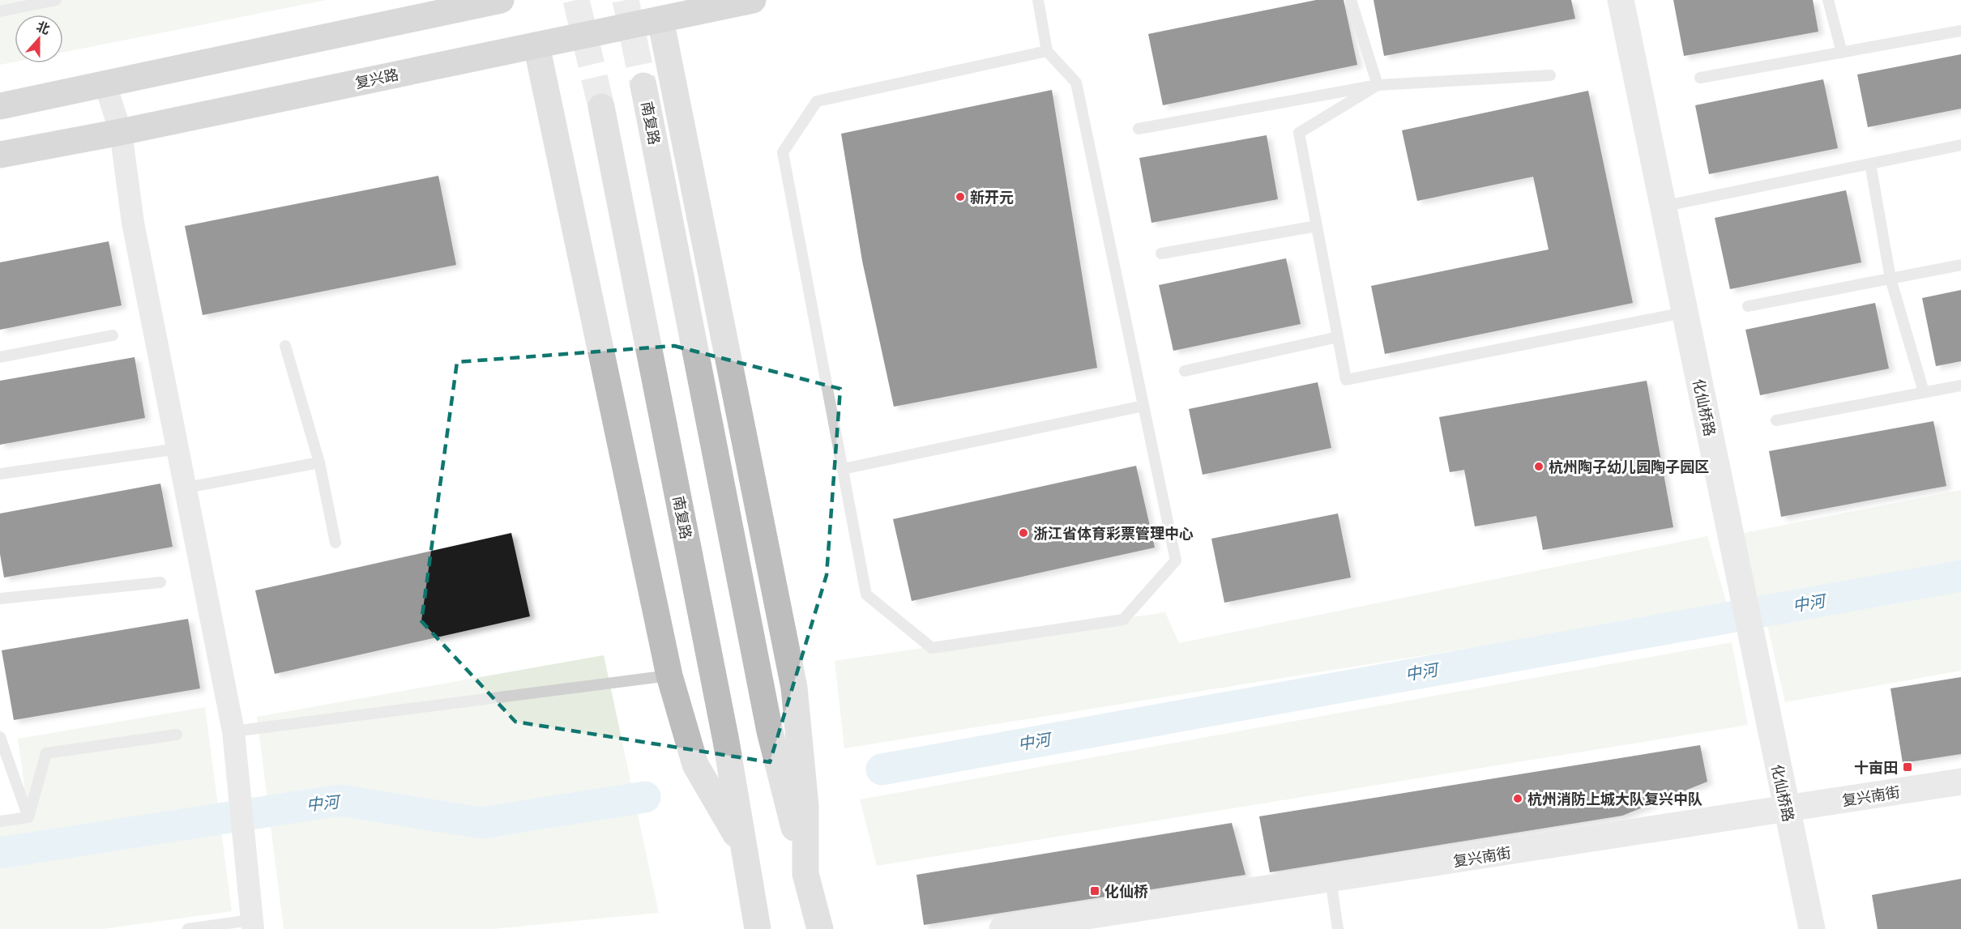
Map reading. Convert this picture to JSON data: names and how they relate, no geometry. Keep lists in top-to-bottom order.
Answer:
{
  "streets": {
    "main road": ["复兴路", "南复路"],
    "street": ["化仙桥路", "复兴南街"]
  },
  "crossings": [
    ["化仙桥路", "复兴南街"]
  ],
  "water": ["中河"],
  "places": {
    "other": [
      "新开元",
      "杭州陶子幼儿园陶子园区",
      "浙江省体育彩票管理中心",
      "杭州消防上城大队复兴中队"
    ],
    "transit": ["十亩田", "化仙桥"]
  },
  "north": "top"
}
